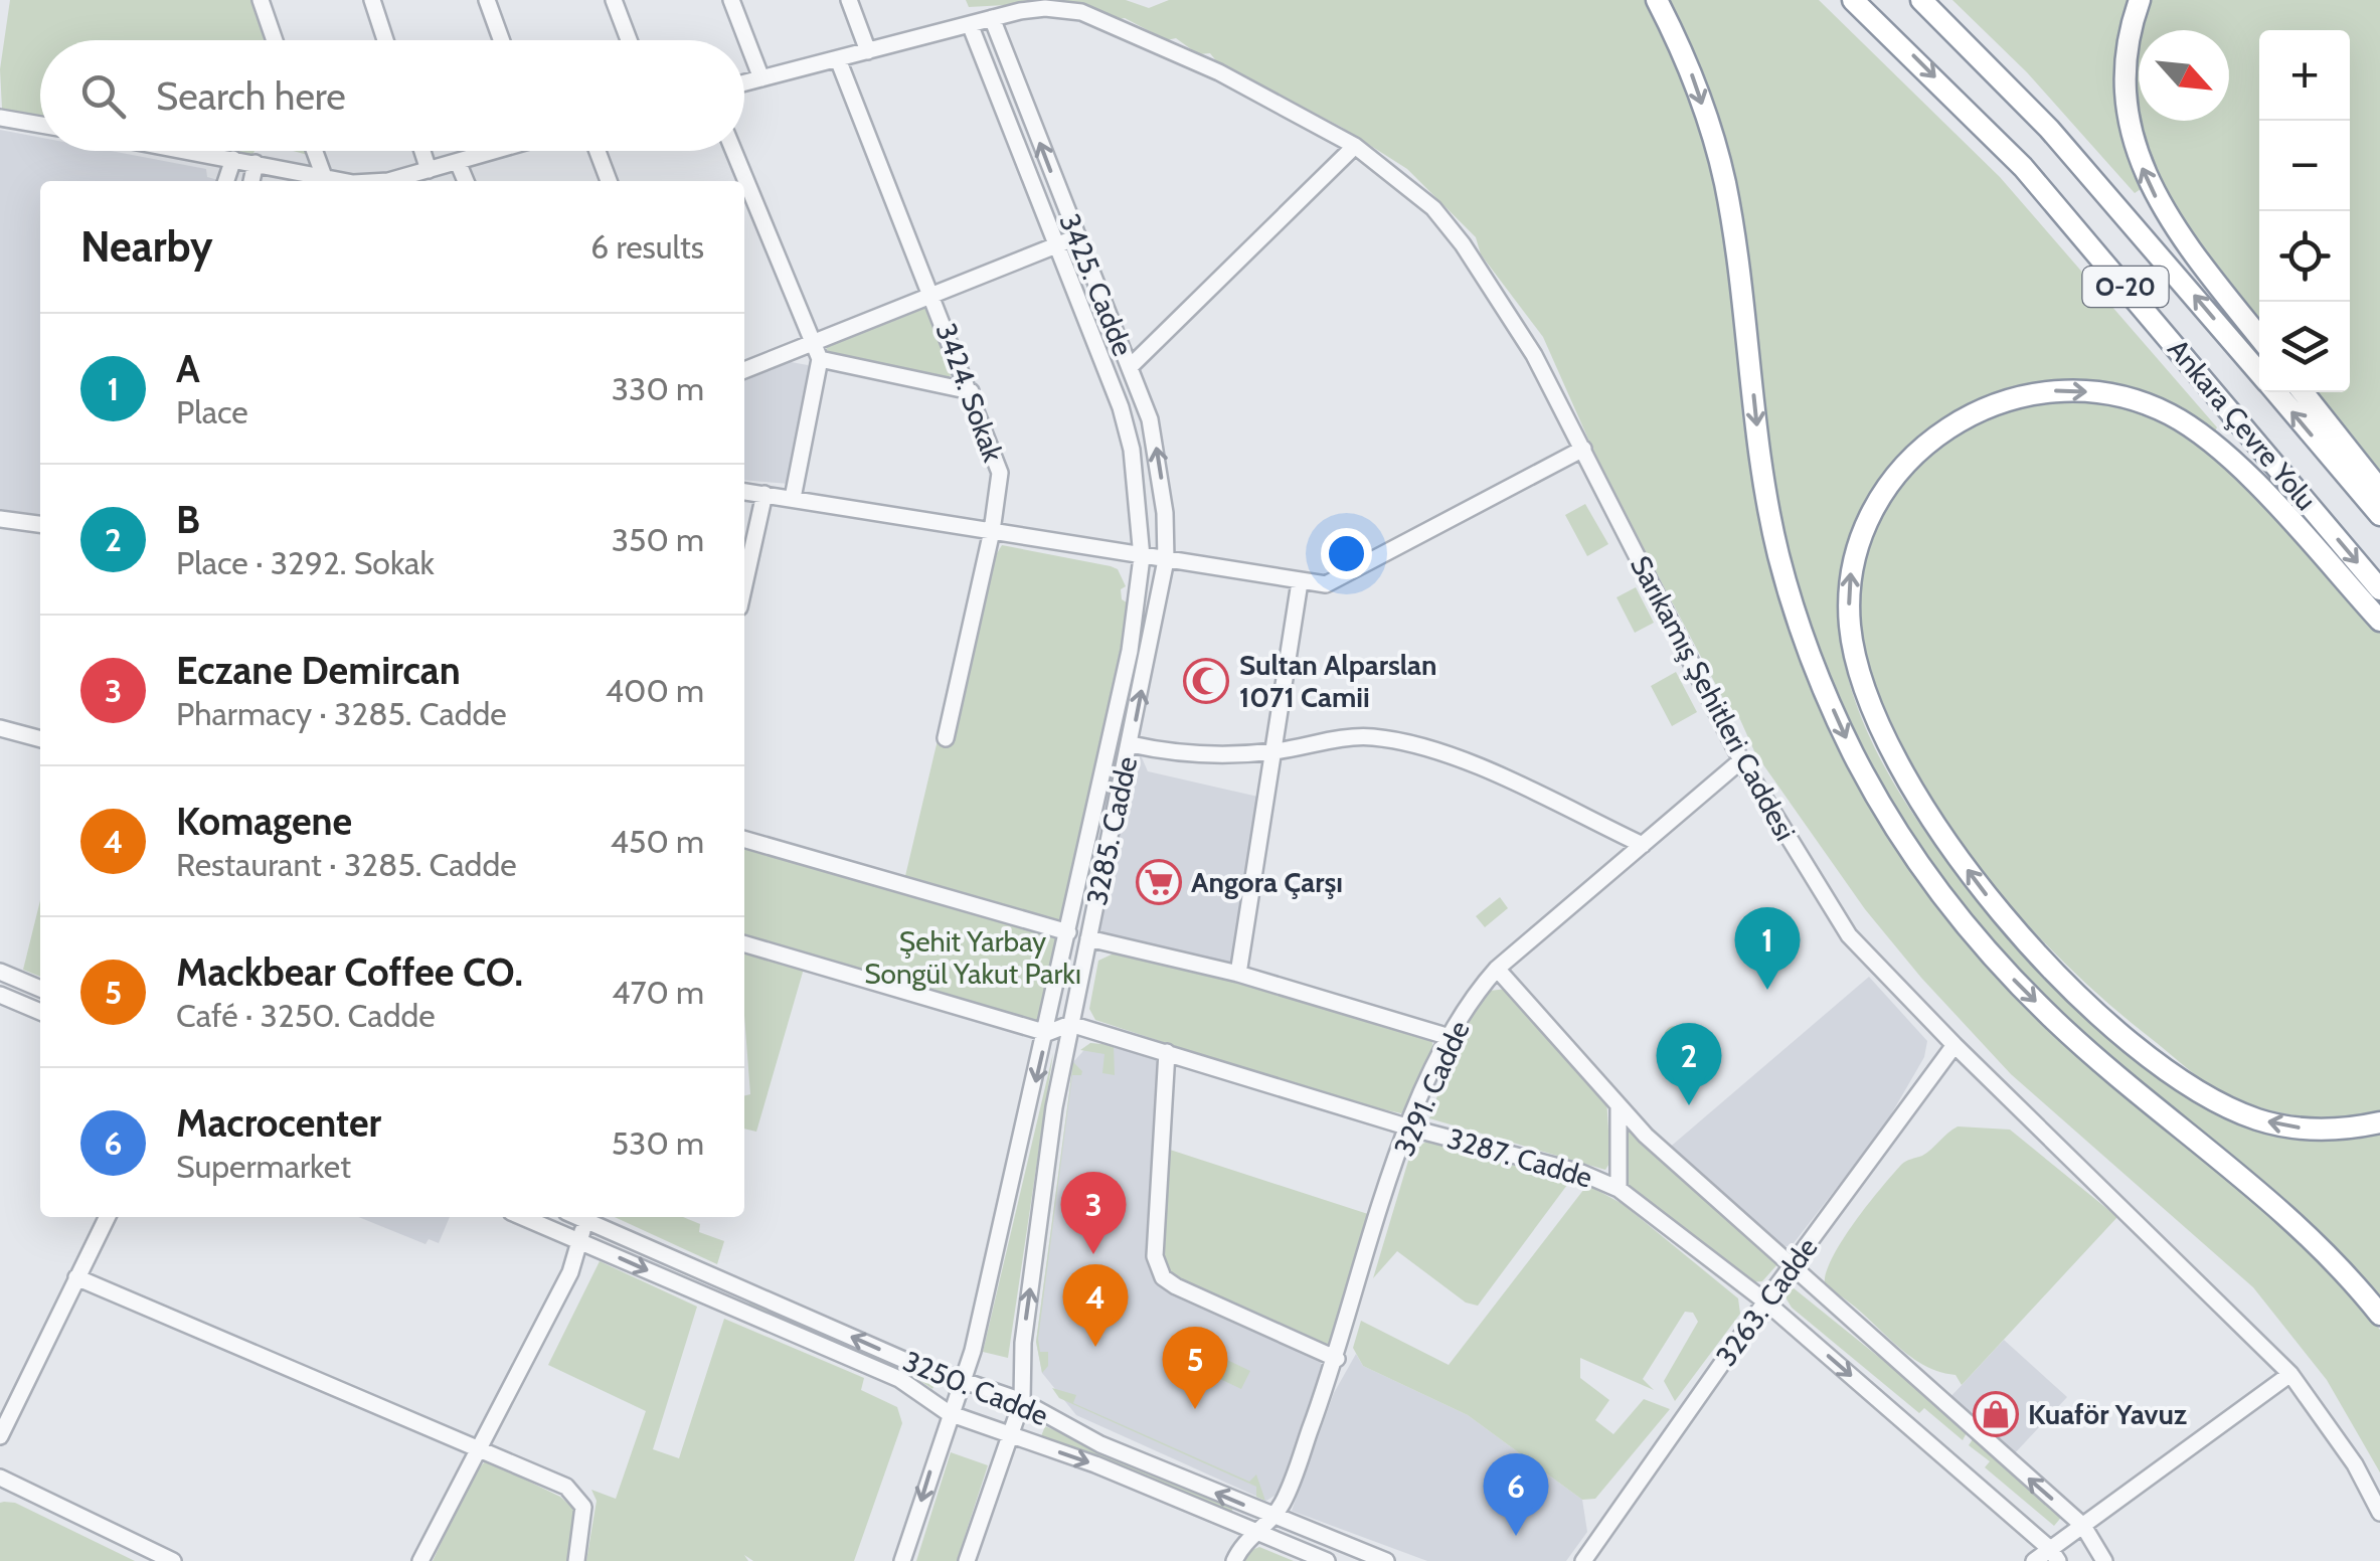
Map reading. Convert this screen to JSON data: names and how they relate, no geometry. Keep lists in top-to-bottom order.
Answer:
{
  "streets": {
    "highway": ["O-20", "Ankara Çevre Yolu"],
    "street": [
      "3425. Cadde",
      "3424. Sokak",
      "Sarıkamış Şehitleri Caddesi",
      "3285. Cadde",
      "3291. Cadde",
      "3287. Cadde",
      "3263. Cadde",
      "3250. Cadde"
    ]
  },
  "crossings": [
    ["3425. Cadde", "Sarıkamış Şehitleri Caddesi"],
    ["3425. Cadde", "3285. Cadde"],
    ["3424. Sokak", "Sarıkamış Şehitleri Caddesi"],
    ["Sarıkamış Şehitleri Caddesi", "3291. Cadde"],
    ["Sarıkamış Şehitleri Caddesi", "3263. Cadde"],
    ["3285. Cadde", "3287. Cadde"],
    ["3285. Cadde", "3250. Cadde"],
    ["3291. Cadde", "3287. Cadde"],
    ["3291. Cadde", "3250. Cadde"],
    ["3287. Cadde", "3263. Cadde"]
  ],
  "parks": ["Şehit Yarbay Songül Yakut Parkı"],
  "places": {
    "mosque": ["Sultan Alparslan 1071 Camii"],
    "supermarket": ["Angora Çarşı"],
    "shop": ["Kuaför Yavuz"]
  },
  "north": "bottom right",
  "page": {
    "map_buttons": ["+", "−"],
    "search": "Search here",
    "heading": ["Nearby", "6 results"],
    "list": [
      {
        "mark": "1",
        "name": "A",
        "note": "Place",
        "value": "330 m"
      },
      {
        "mark": "2",
        "name": "B",
        "note": "Place · 3292. Sokak",
        "value": "350 m"
      },
      {
        "mark": "3",
        "name": "Eczane Demircan",
        "note": "Pharmacy · 3285. Cadde",
        "value": "400 m"
      },
      {
        "mark": "4",
        "name": "Komagene",
        "note": "Restaurant · 3285. Cadde",
        "value": "450 m"
      },
      {
        "mark": "5",
        "name": "Mackbear Coffee CO.",
        "note": "Café · 3250. Cadde",
        "value": "470 m"
      },
      {
        "mark": "6",
        "name": "Macrocenter",
        "note": "Supermarket",
        "value": "530 m"
      }
    ],
    "pins": [
      "1",
      "2",
      "3",
      "4",
      "5",
      "6"
    ]
  }
}
